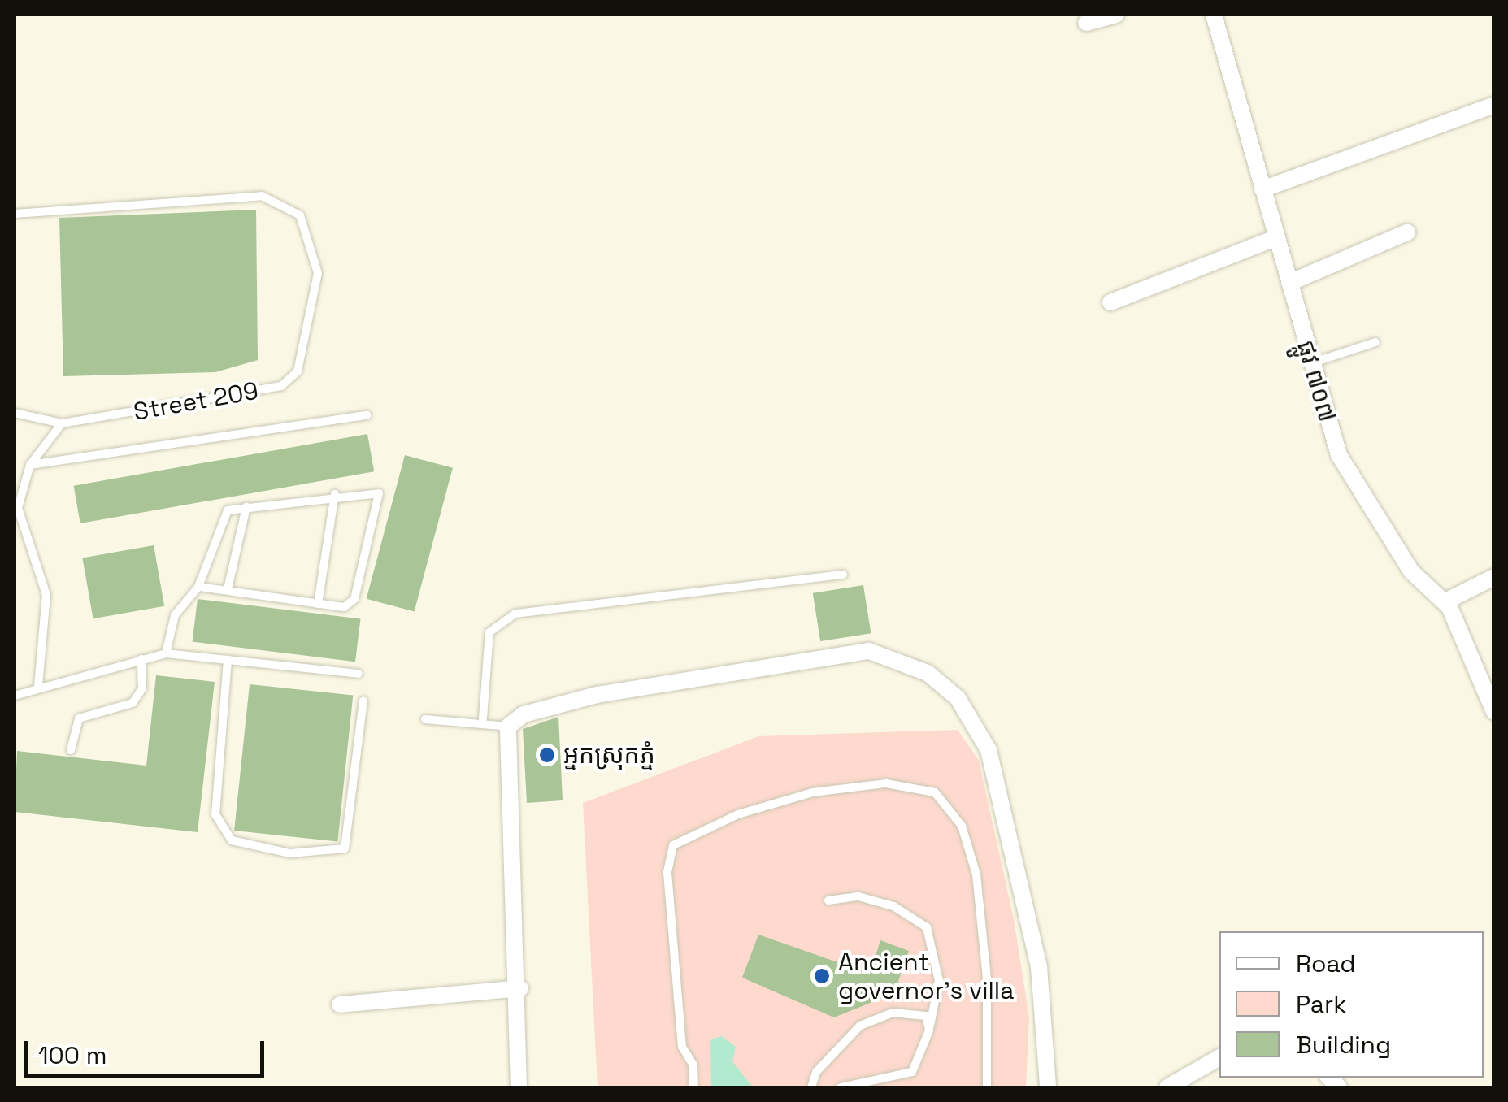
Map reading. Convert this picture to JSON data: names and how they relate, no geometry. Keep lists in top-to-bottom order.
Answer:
{
  "streets": {
    "street": ["ផ្លូវ ៧០៧"],
    "lane": ["Street 209"]
  },
  "places": ["អ្នកស្រុកភ្នំ", "Ancient governor's villa"],
  "legend": ["Road", "Park", "Building"],
  "scale_bar": "100 m"
}
